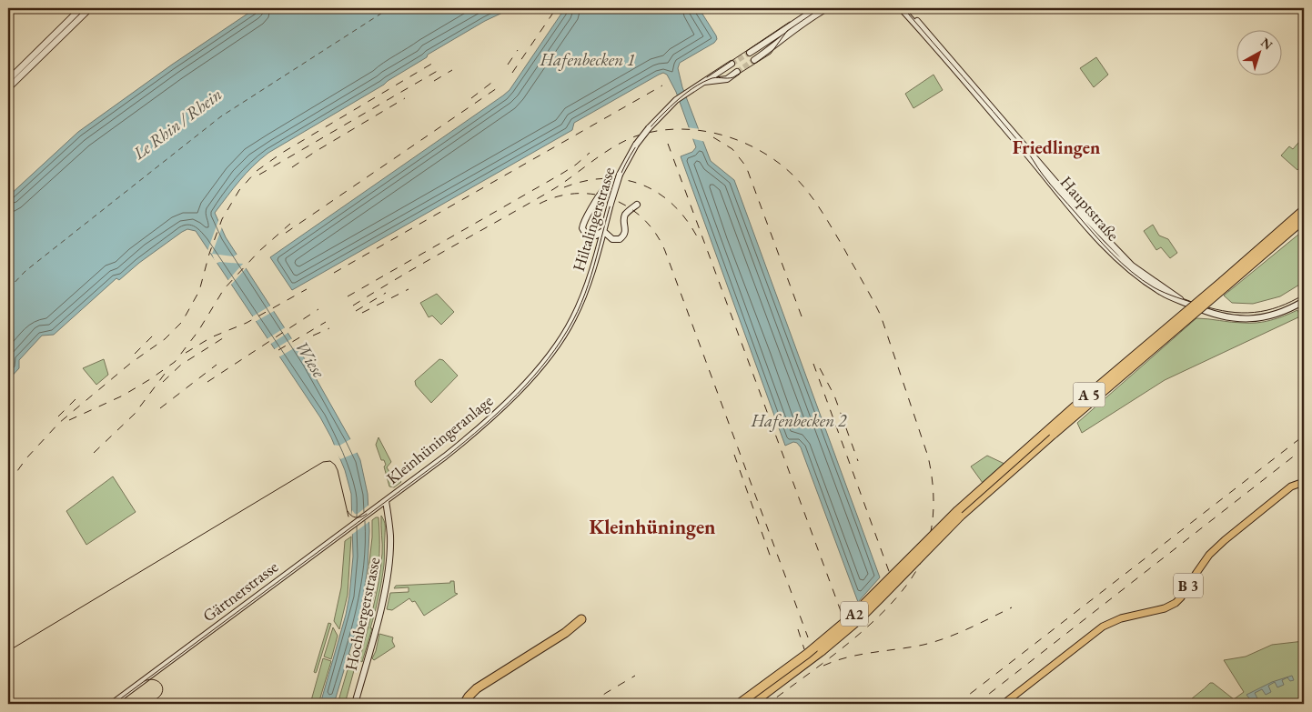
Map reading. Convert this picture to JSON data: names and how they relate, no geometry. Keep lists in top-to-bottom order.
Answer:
{
  "streets": {
    "highway": ["A 5", "A2"],
    "main road": [
      "Hauptstraße",
      "Hiltalingerstrasse",
      "Kleinhüningeranlage",
      "B 3",
      "Gärtnerstrasse",
      "Hochbergerstrasse"
    ]
  },
  "crossings": [
    ["Hiltalingerstrasse", "Kleinhüningeranlage"],
    ["A 5", "A2"],
    ["Kleinhüningeranlage", "Gärtnerstrasse"],
    ["Kleinhüningeranlage", "Hochbergerstrasse"],
    ["Gärtnerstrasse", "Hochbergerstrasse"]
  ],
  "districts": ["Friedlingen", "Kleinhüningen"],
  "water": [
    "Hafenbecken 1",
    "Le Rhin / Rhein",
    "Wiese",
    "Hafenbecken 2"
  ],
  "north": "top right"
}
